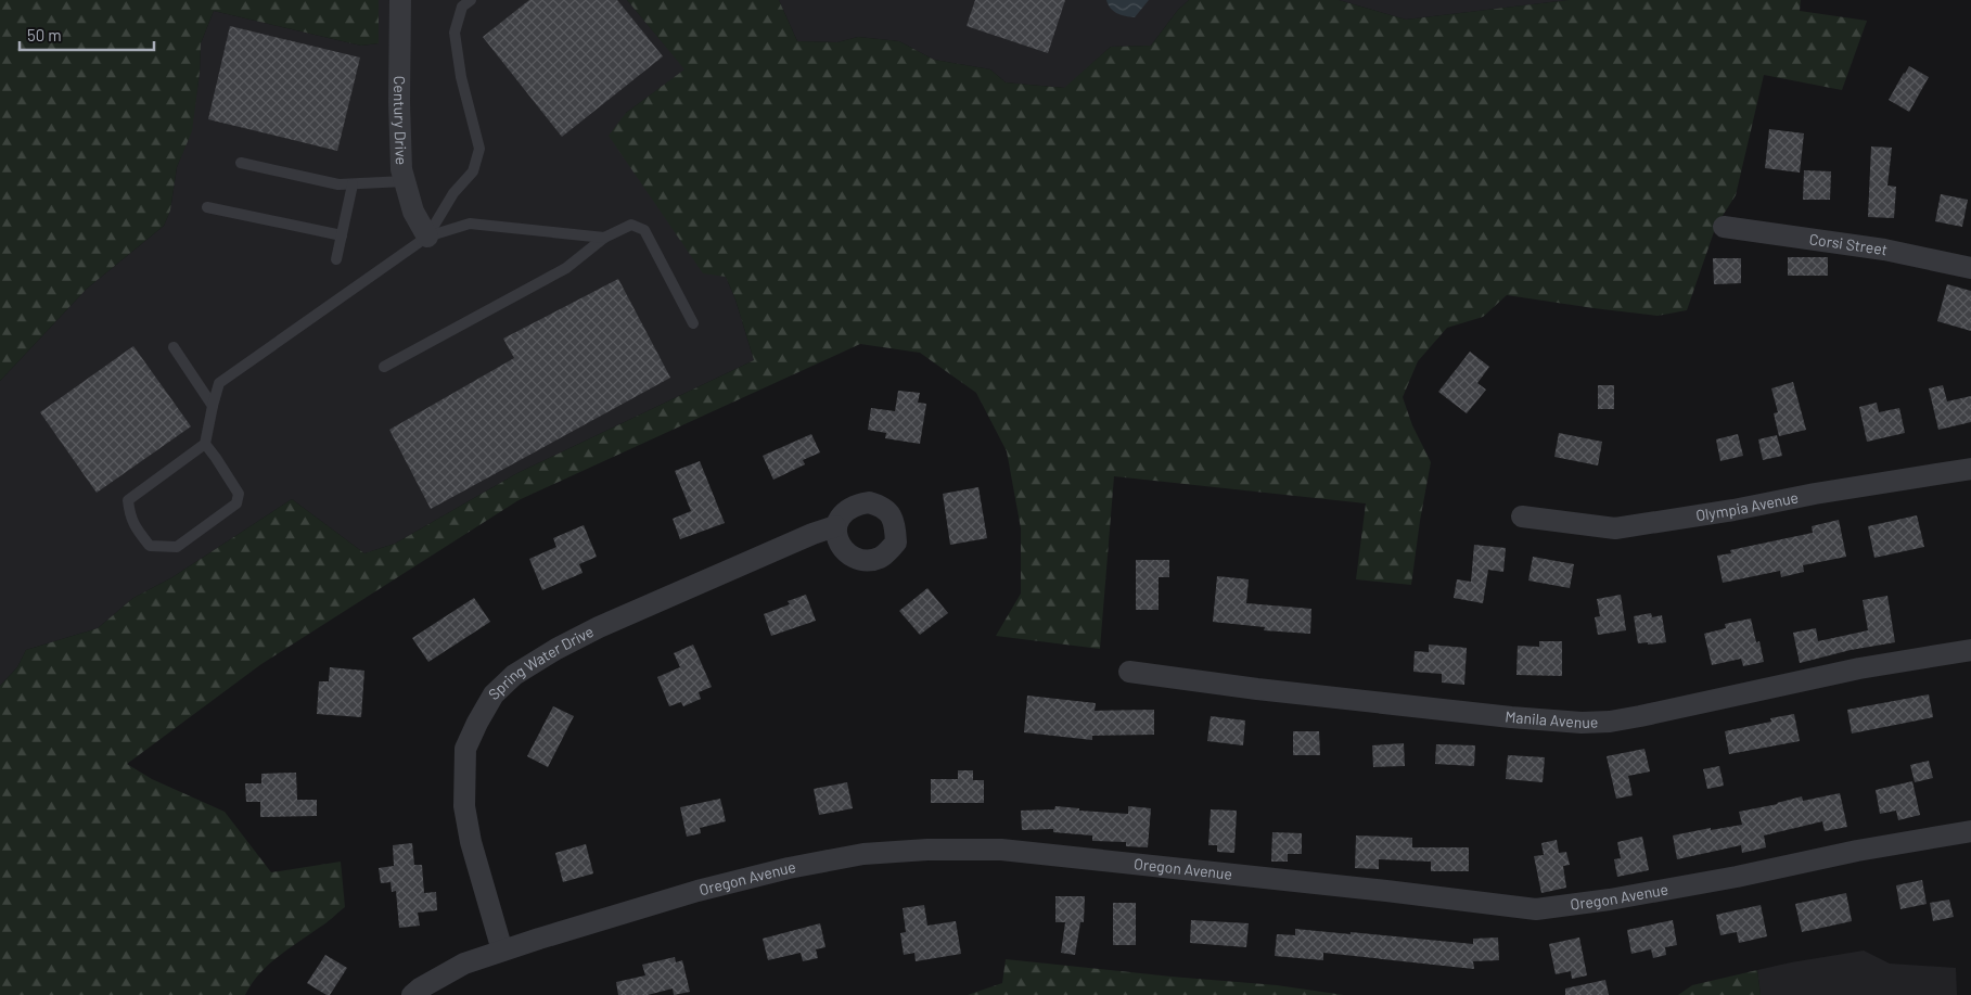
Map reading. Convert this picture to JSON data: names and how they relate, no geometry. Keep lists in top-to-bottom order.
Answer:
{
  "streets": {
    "street": [
      "Century Drive",
      "Corsi Street",
      "Olympia Avenue",
      "Spring Water Drive",
      "Manila Avenue",
      "Oregon Avenue"
    ]
  },
  "crossings": [
    ["Spring Water Drive", "Oregon Avenue"]
  ],
  "scale_bar": "50 m"
}
